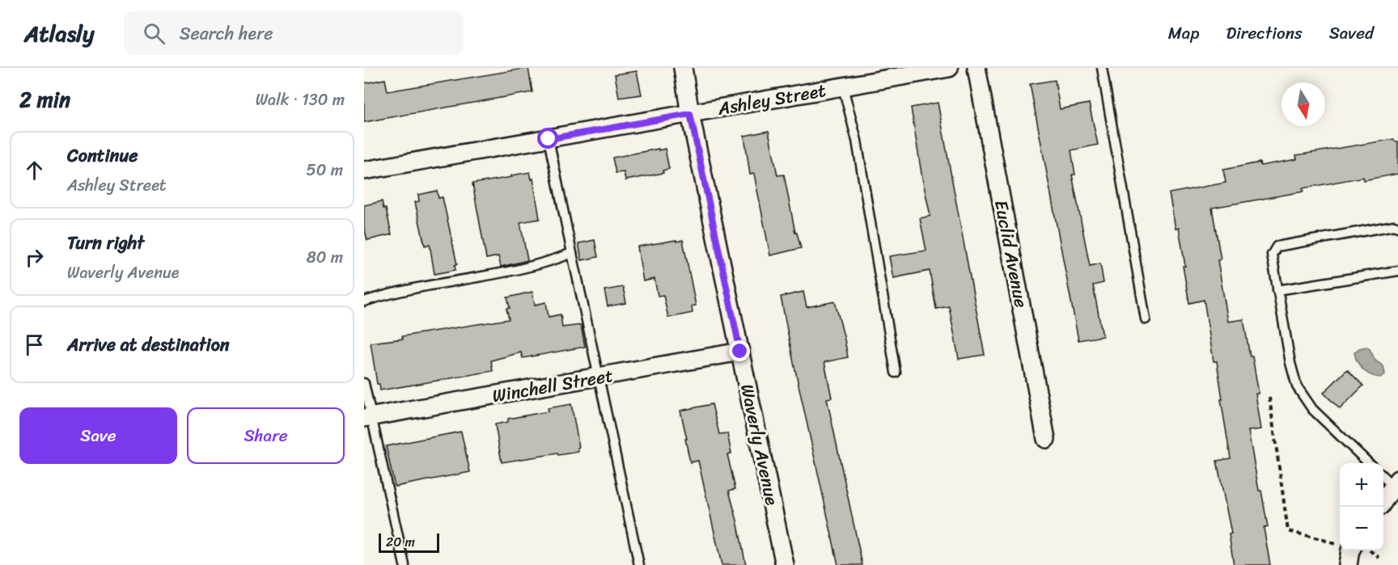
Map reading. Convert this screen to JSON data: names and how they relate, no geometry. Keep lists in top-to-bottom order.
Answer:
{
  "streets": {
    "street": [
      "Ashley Street",
      "Euclid Avenue",
      "Winchell Street",
      "Waverly Avenue"
    ]
  },
  "crossings": [
    ["Ashley Street", "Waverly Avenue"],
    ["Winchell Street", "Waverly Avenue"]
  ],
  "scale_bar": "20 m",
  "north": "bottom",
  "page": {
    "header": "Atlasly",
    "search": "Search here",
    "nav": ["Map", "Directions", "Saved"],
    "heading": ["2 min", "Walk · 130 m"],
    "list": [
      ["Continue", "Ashley Street", "50 m"],
      ["Turn right", "Waverly Avenue", "80 m"],
      "Arrive at destination"
    ],
    "buttons": ["Save", "Share"],
    "map_buttons": ["+", "−"],
    "scale": "20 m"
  }
}
